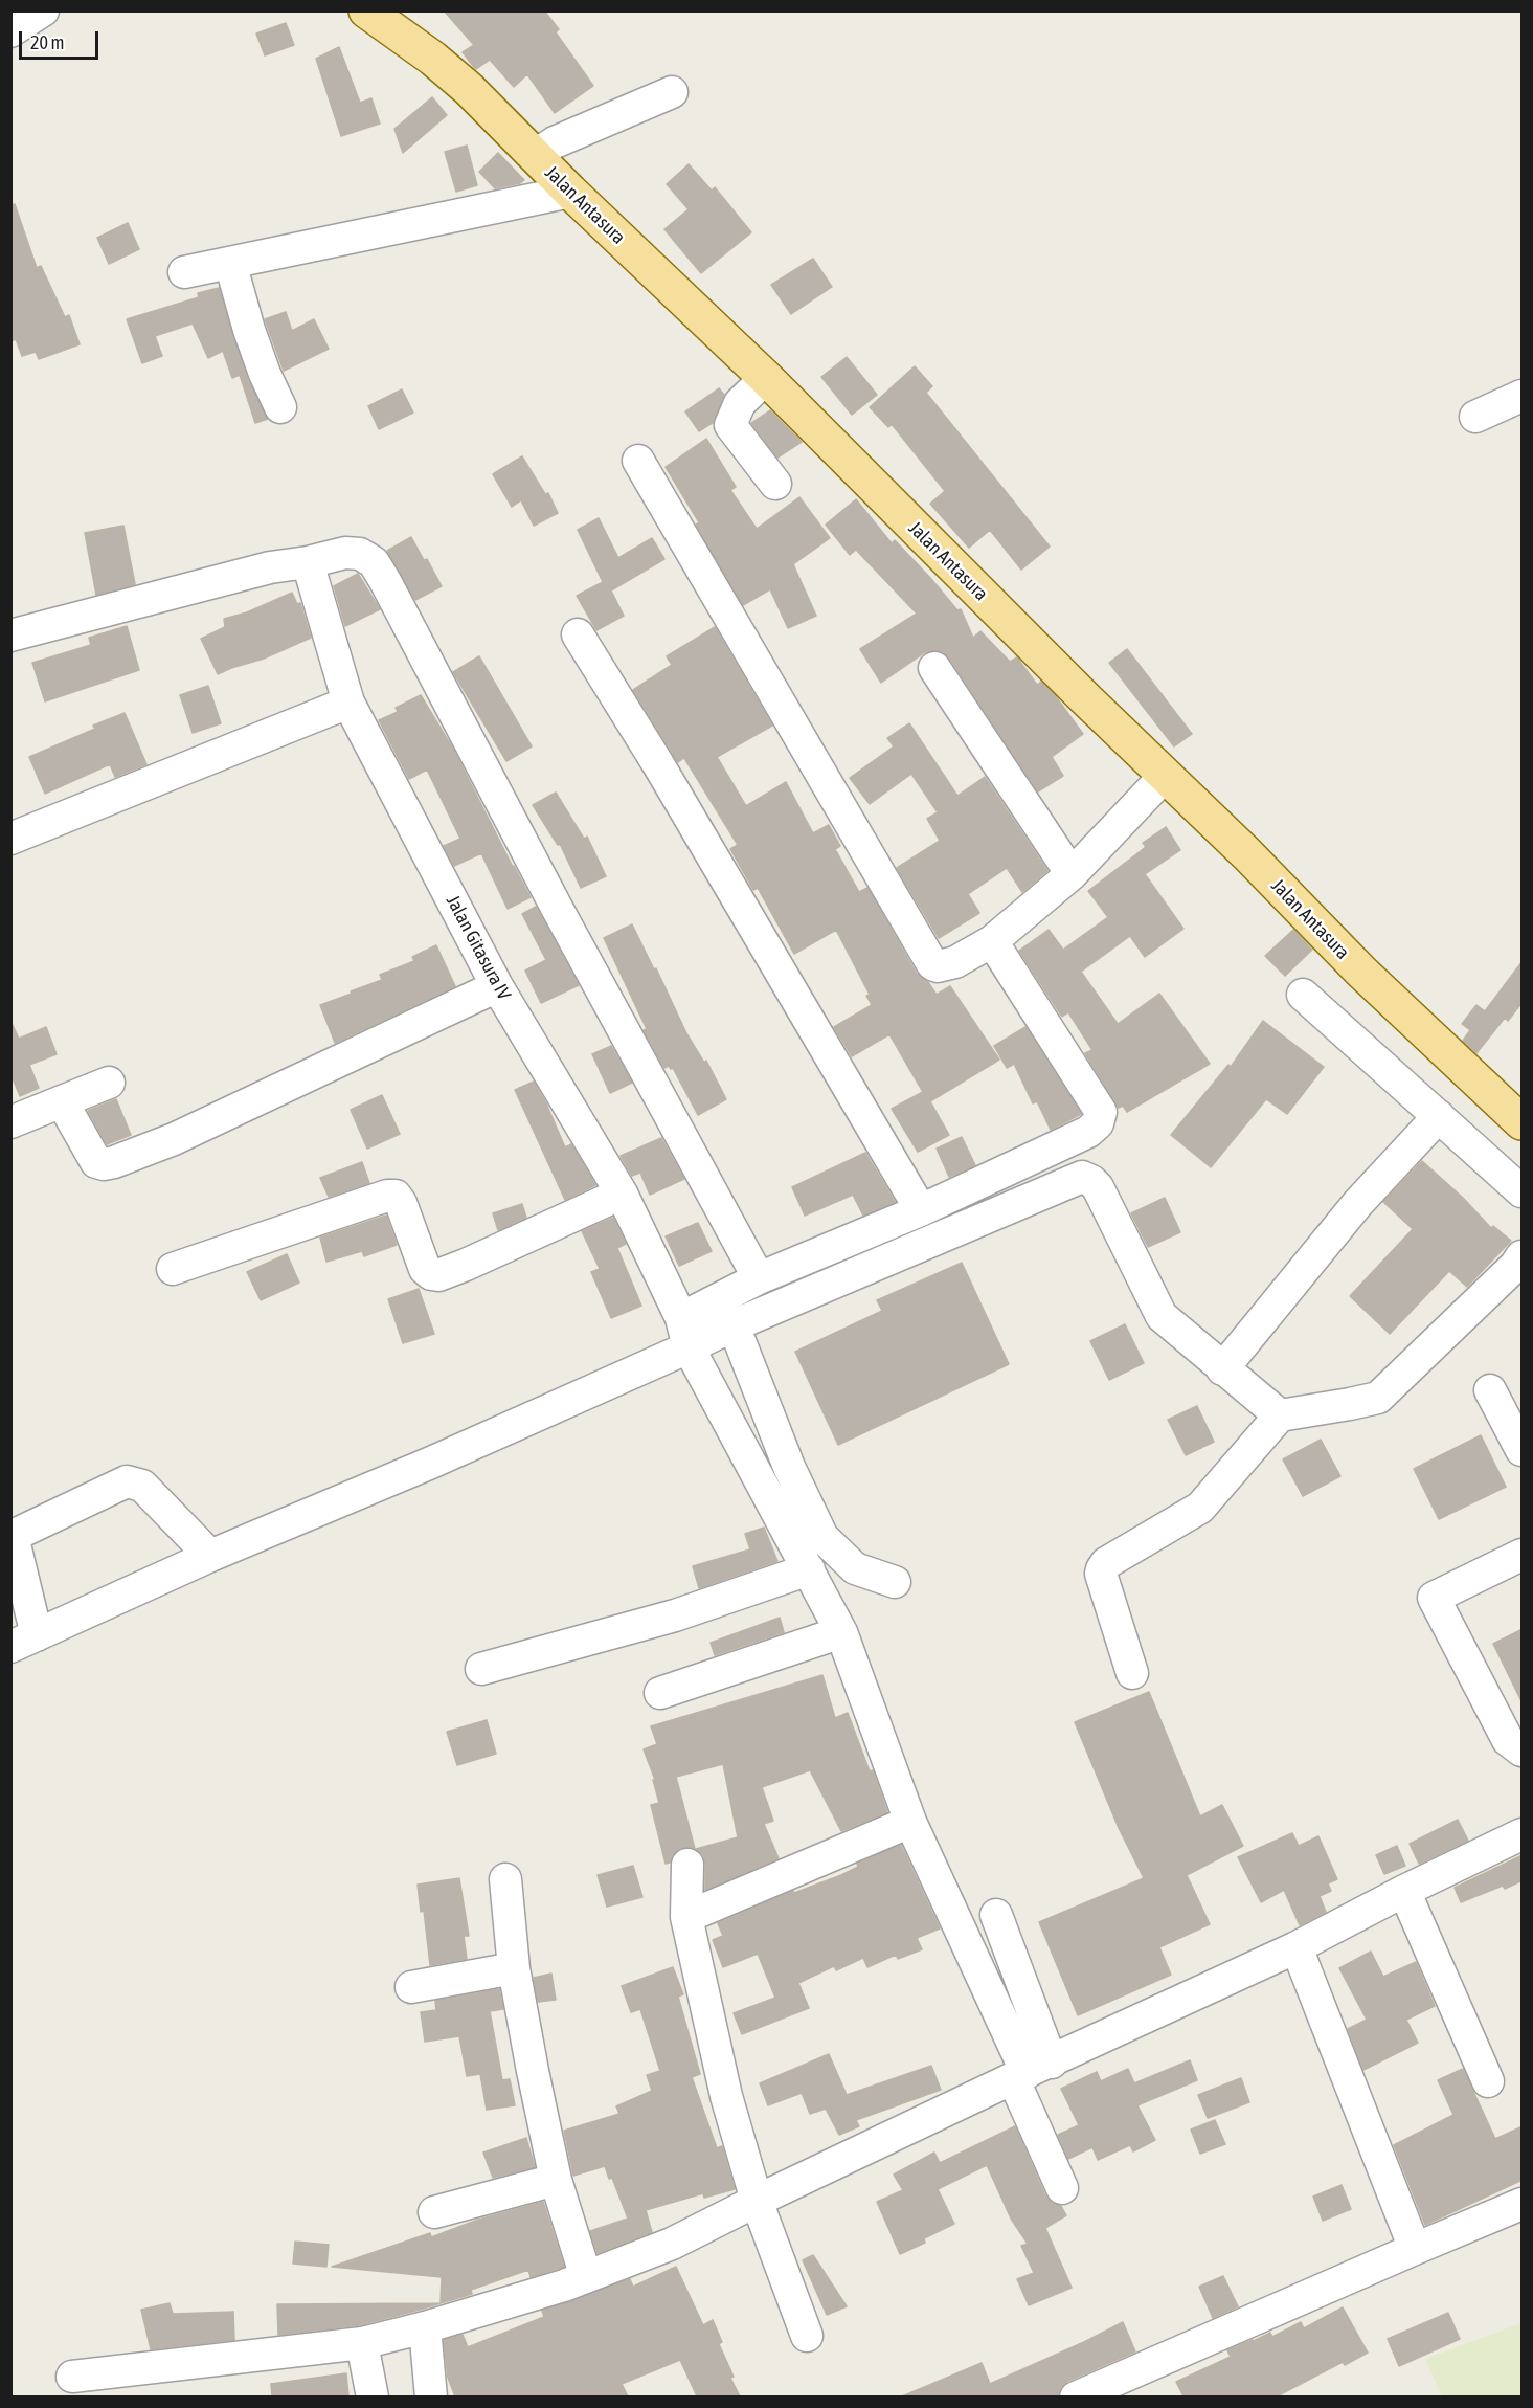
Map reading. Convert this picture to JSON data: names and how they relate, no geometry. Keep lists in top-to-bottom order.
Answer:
{
  "streets": {
    "main road": ["Jalan Antasura"],
    "street": ["Jalan Gitasura IV"]
  },
  "scale_bar": "20 m"
}
